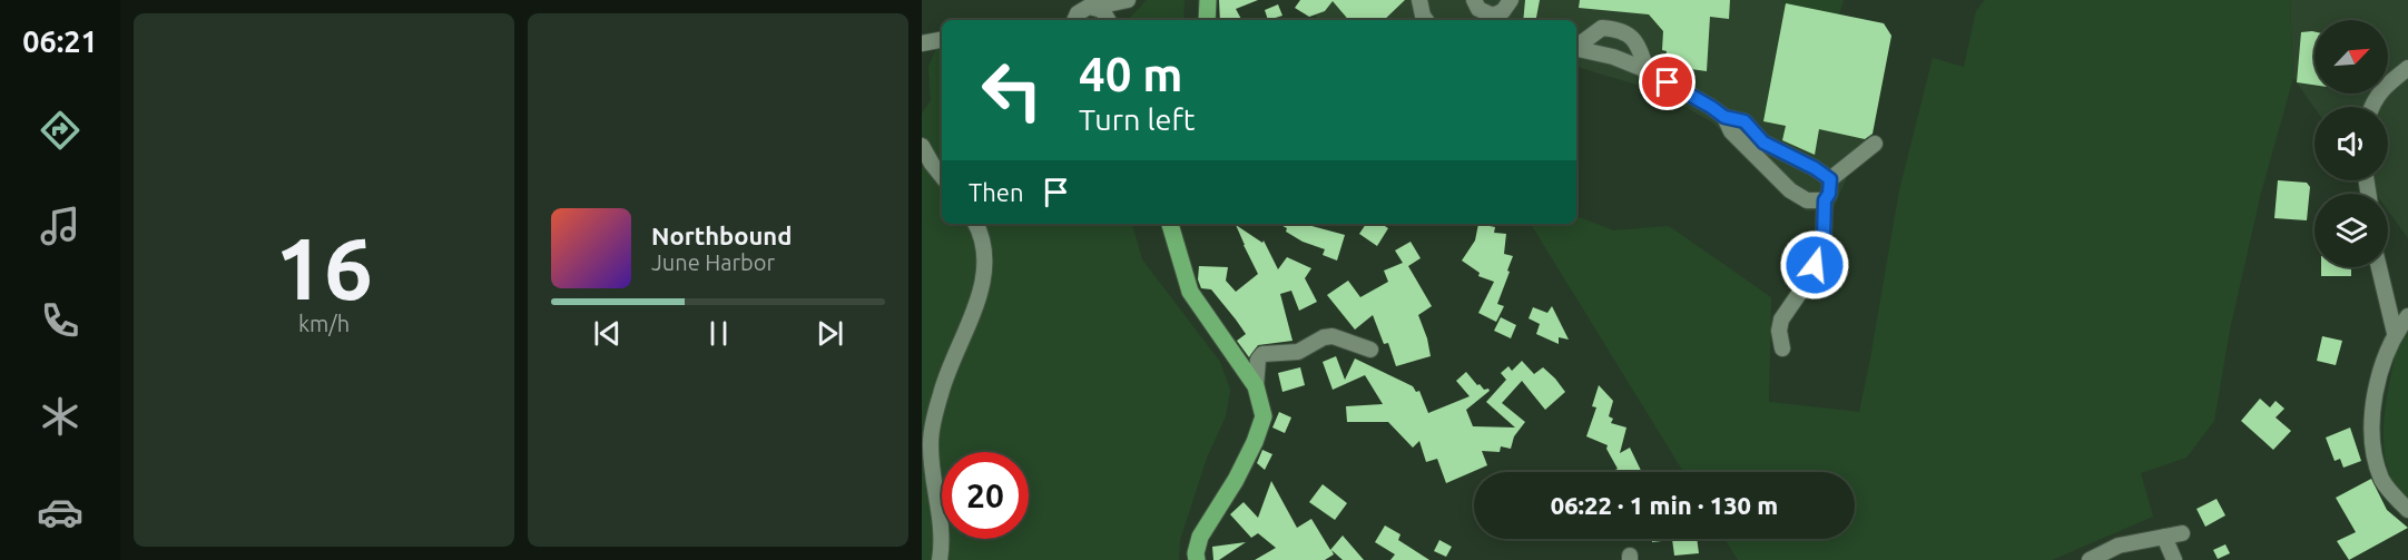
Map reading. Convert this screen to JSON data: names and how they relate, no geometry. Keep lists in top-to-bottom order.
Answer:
{
  "north": "top right",
  "page": {
    "tabs": "06:21",
    "tile": ["16", "km/h"],
    "turn": ["40 m", "Turn left"],
    "then": "Then",
    "song": ["Northbound", "June Harbor"],
    "limit": "20",
    "trip": "06:22 · 1 min · 130 m"
  }
}
